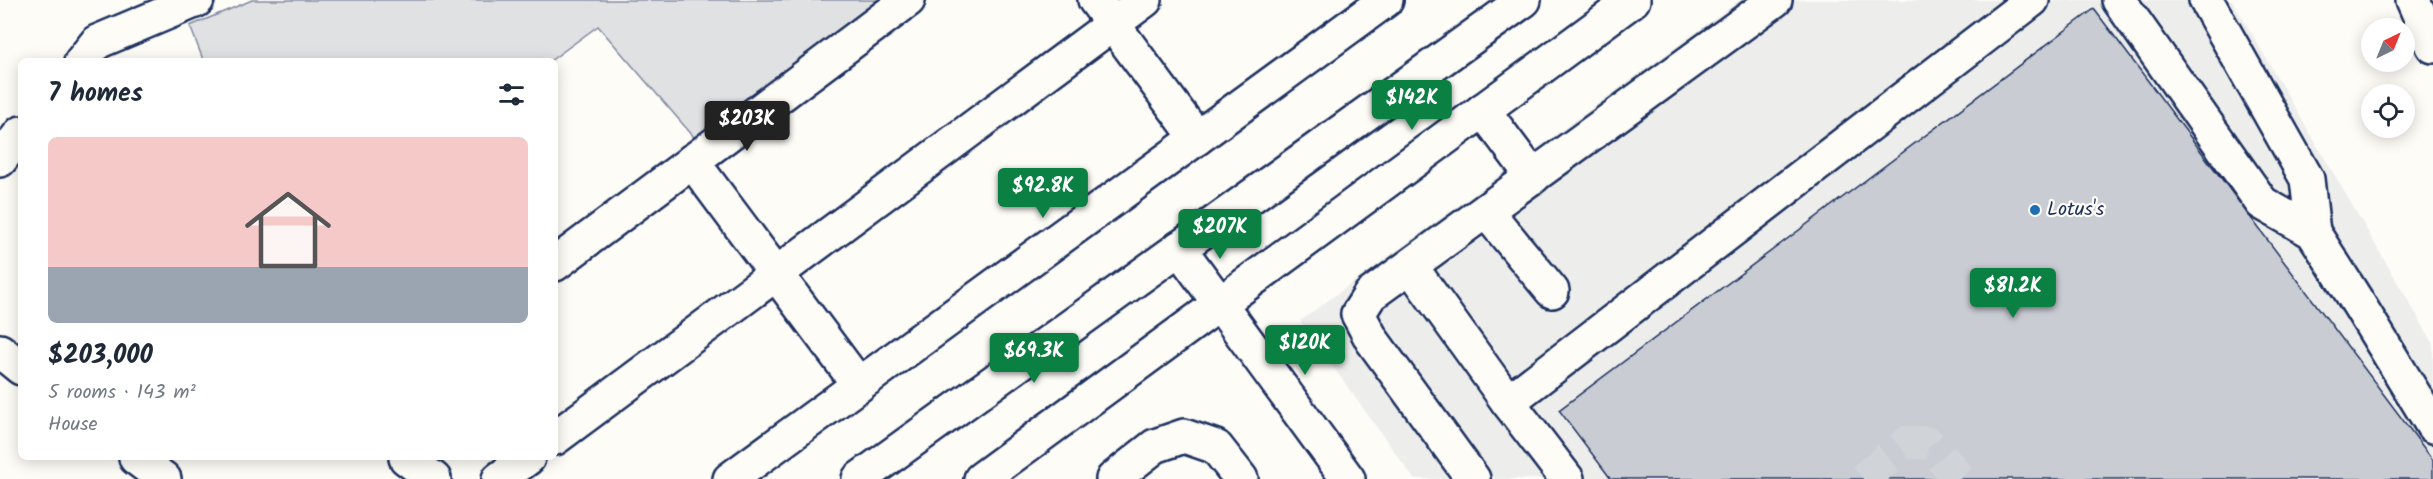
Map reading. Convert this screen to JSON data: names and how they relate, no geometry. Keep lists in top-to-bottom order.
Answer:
{
  "places": ["Lotus's"],
  "north": "top right",
  "page": {
    "heading": "7 homes",
    "price": [
      "$142K",
      "$203K",
      "$92.8K",
      "$207K",
      "$81.2K",
      "$120K",
      "$69.3K"
    ],
    "list": [
      {
        "name": "$203,000",
        "note": "5 rooms · 143 m² · House"
      }
    ]
  }
}
